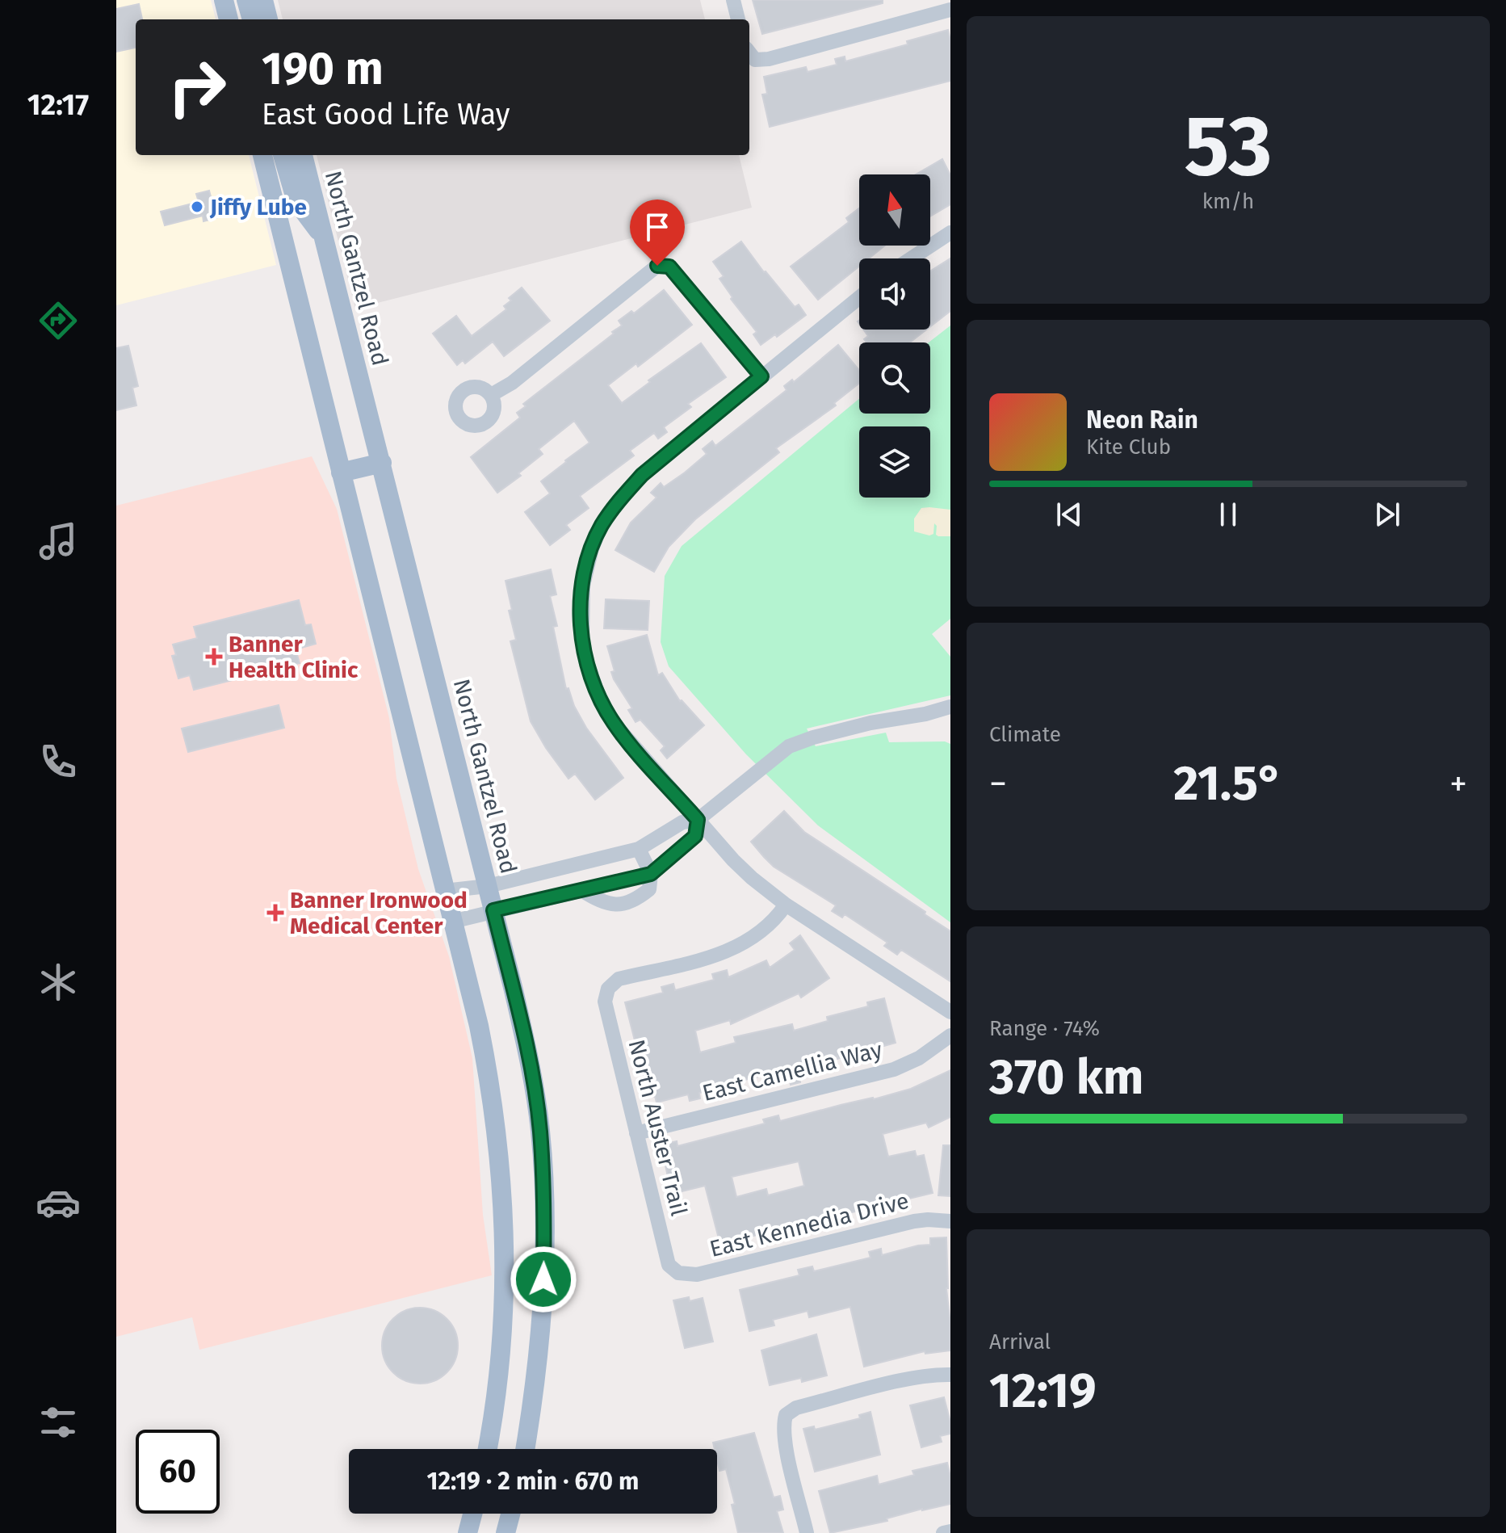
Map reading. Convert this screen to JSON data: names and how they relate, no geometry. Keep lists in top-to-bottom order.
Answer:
{
  "streets": {
    "main road": ["North Gantzel Road"],
    "street": ["East Camellia Way", "North Auster Trail", "East Kennedia Drive"]
  },
  "crossings": [
    ["East Camellia Way", "North Auster Trail"],
    ["North Auster Trail", "East Kennedia Drive"]
  ],
  "places": {
    "other": ["Jiffy Lube"],
    "health": ["Banner Health Clinic", "Banner Ironwood Medical Center"]
  },
  "north": "top",
  "page": {
    "tabs": "12:17",
    "tile": [
      ["53", "km/h"],
      "Climate",
      ["Range · 74%", "370 km"],
      ["Arrival", "12:19"]
    ],
    "turn": ["190 m", "East Good Life Way"],
    "song": ["Neon Rain", "Kite Club"],
    "heat": ["−", "21.5°", "+"],
    "limit": "60",
    "trip": "12:19 · 2 min · 670 m"
  }
}
